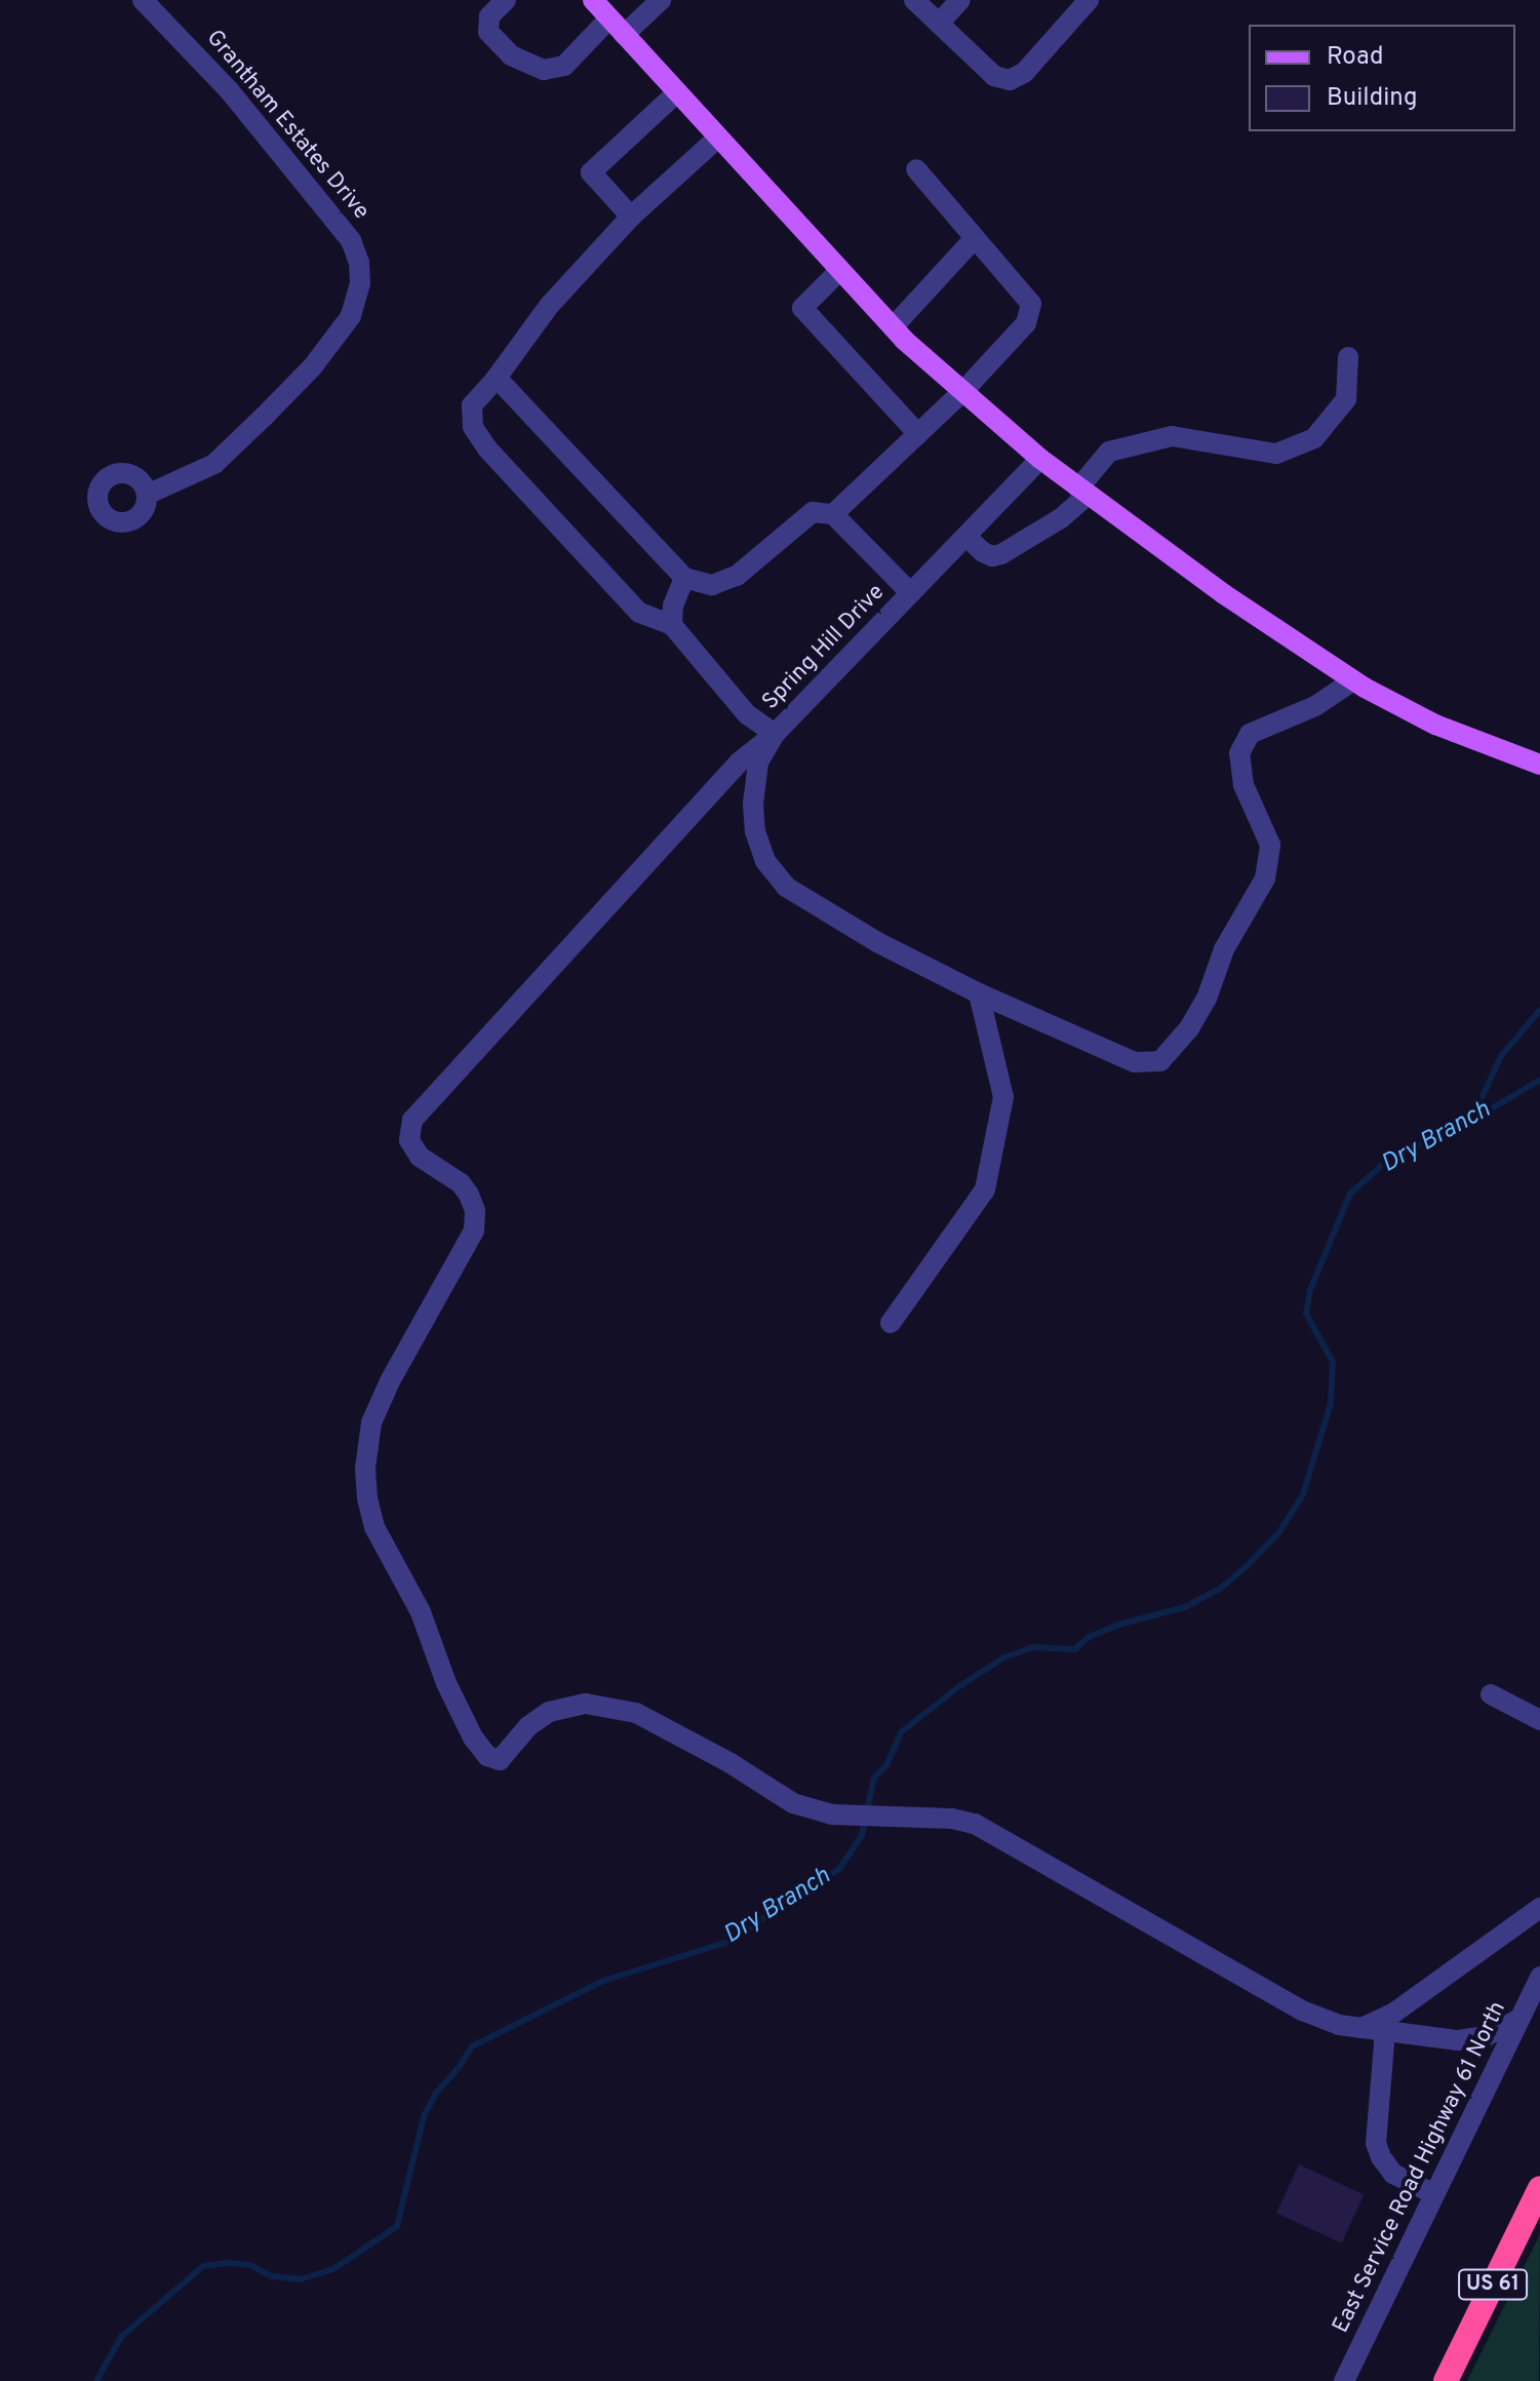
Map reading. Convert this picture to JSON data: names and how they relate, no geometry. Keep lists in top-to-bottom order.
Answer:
{
  "streets": {
    "highway": ["US 61"],
    "street": ["Grantham Estates Drive", "Spring Hill Drive", "East Service Road Highway 61 North"]
  },
  "water": ["Dry Branch"],
  "legend": ["Road", "Building"]
}
